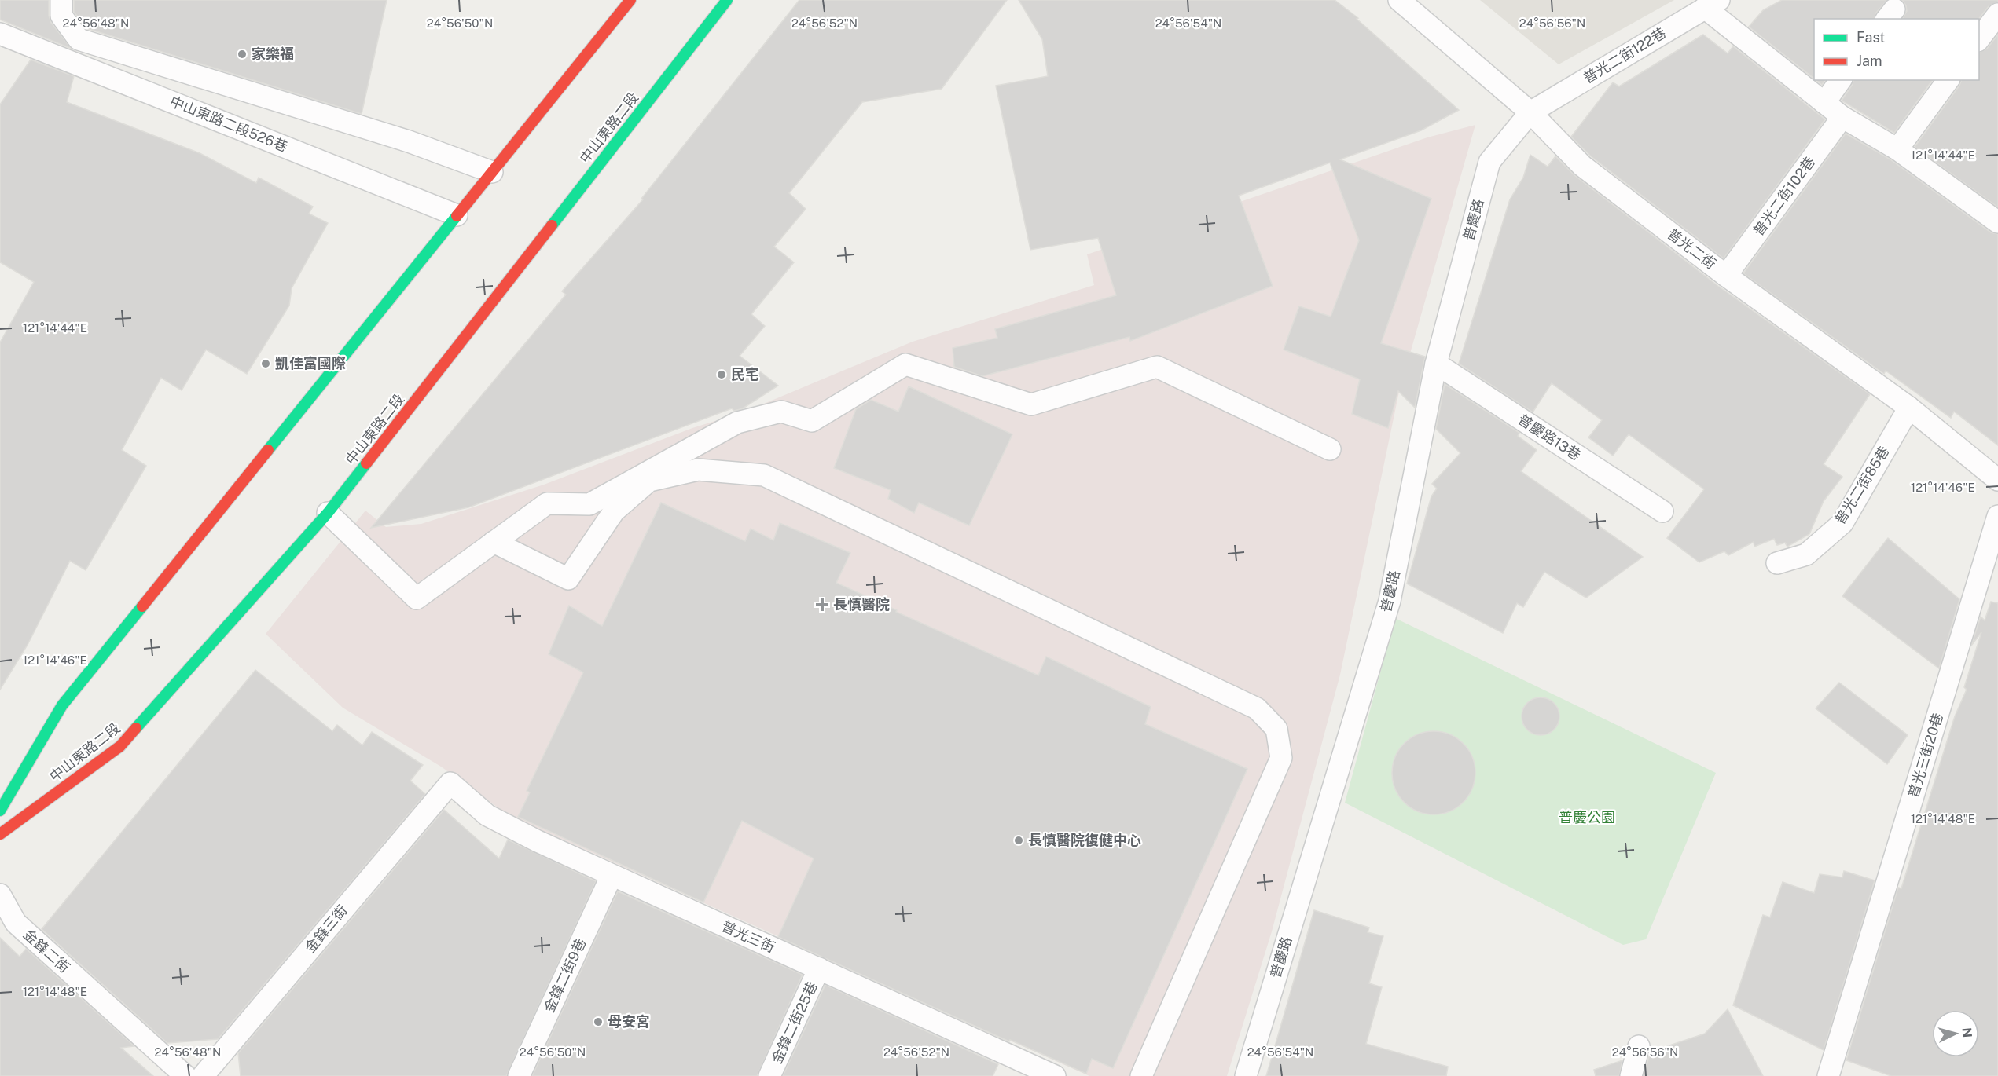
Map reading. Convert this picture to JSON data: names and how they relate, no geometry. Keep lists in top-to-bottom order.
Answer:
{
  "streets": {
    "main road": ["中山東路二段"],
    "lane": [
      "普光二街122巷",
      "中山東路二段526巷",
      "普光二街102巷",
      "普慶路",
      "普光二街",
      "普慶路13巷",
      "普光二街85巷",
      "普光三街20巷",
      "金鋒三街",
      "普光三街",
      "金鋒二街",
      "金鋒二街9巷",
      "金鋒二街25巷"
    ]
  },
  "crossings": [
    ["普光二街122巷", "普慶路"],
    ["普光二街122巷", "普光二街"],
    ["中山東路二段526巷", "中山東路二段"],
    ["普光二街102巷", "普光二街"],
    ["普慶路", "普光二街"],
    ["普慶路", "普慶路13巷"],
    ["普光二街", "普光二街85巷"],
    ["金鋒三街", "普光三街"],
    ["普光三街", "金鋒二街9巷"],
    ["普光三街", "金鋒二街25巷"]
  ],
  "parks": ["普慶公園"],
  "places": {
    "other": [
      "家樂福",
      "凱佳富國際",
      "民宅",
      "長慎醫院復健中心",
      "母安宮"
    ],
    "health": ["長慎醫院"]
  },
  "legend": ["Fast", "Jam"],
  "north": "right",
  "coordinates": [
    "24°56'48\"N",
    "24°56'50\"N",
    "24°56'52\"N",
    "24°56'54\"N",
    "24°56'56\"N",
    "121°14'44\"E",
    "121°14'46\"E",
    "121°14'48\"E"
  ]
}
